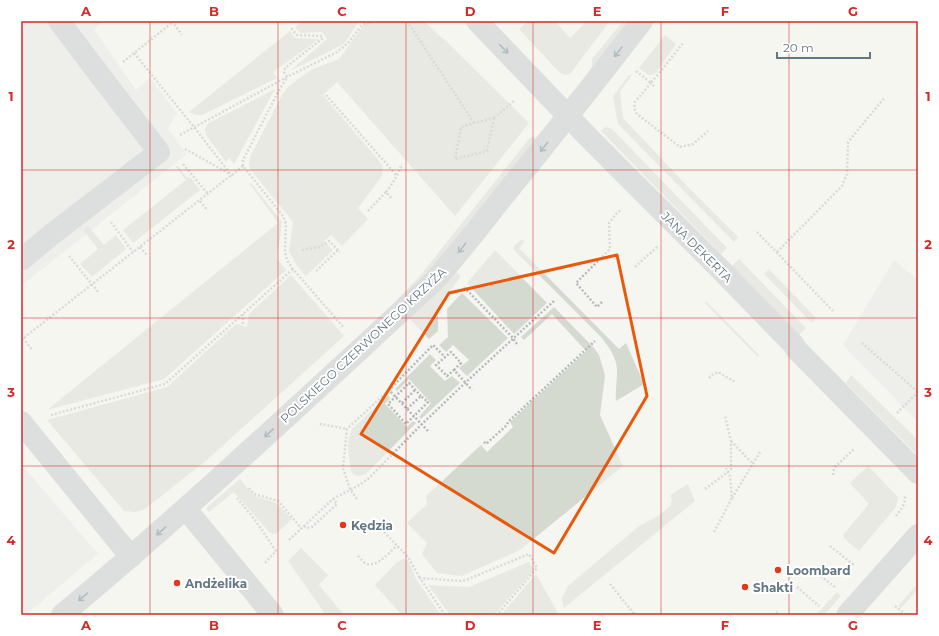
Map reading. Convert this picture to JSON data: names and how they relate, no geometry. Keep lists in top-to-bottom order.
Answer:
{
  "streets": {
    "street": ["JANA DEKERTA", "POLSKIEGO CZERWONEGO KRZYŻA"]
  },
  "crossings": [
    ["JANA DEKERTA", "POLSKIEGO CZERWONEGO KRZYŻA"]
  ],
  "one_way": ["POLSKIEGO CZERWONEGO KRZYŻA"],
  "places": [
    "Kędzia",
    "Loombard",
    "Andżelika",
    "Shakti"
  ],
  "scale_bar": "20 m",
  "grid": {
    "columns": [
      "A",
      "B",
      "C",
      "D",
      "E",
      "F",
      "G"
    ],
    "rows": [
      "1",
      "2",
      "3",
      "4"
    ]
  }
}
